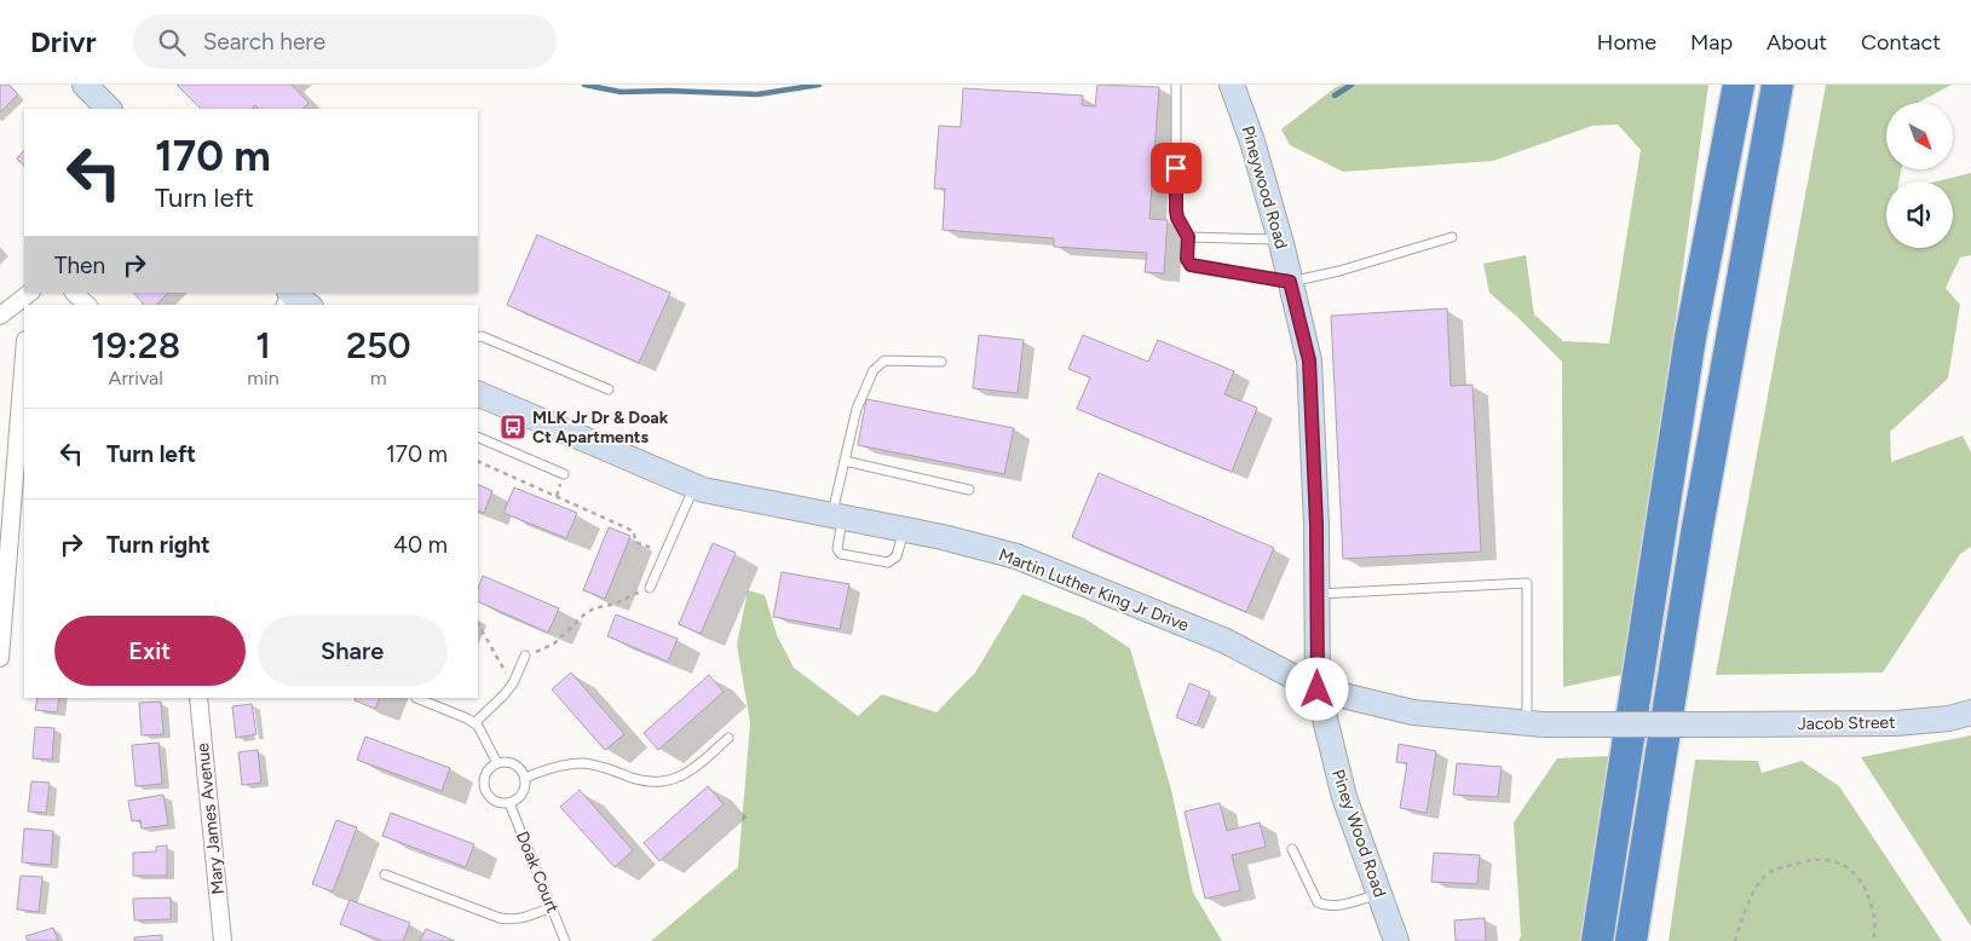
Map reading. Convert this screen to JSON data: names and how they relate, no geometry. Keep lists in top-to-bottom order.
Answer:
{
  "streets": {
    "street": [
      "Pineywood Road",
      "Martin Luther King Jr Drive",
      "Jacob Street",
      "Mary James Avenue",
      "Piney Wood Road"
    ],
    "lane": ["Doak Court"]
  },
  "crossings": [
    ["Pineywood Road", "Martin Luther King Jr Drive"],
    ["Pineywood Road", "Piney Wood Road"],
    ["Martin Luther King Jr Drive", "Jacob Street"],
    ["Martin Luther King Jr Drive", "Piney Wood Road"]
  ],
  "places": {
    "bus stop": ["MLK Jr Dr & Doak Ct Apartments"]
  },
  "north": "bottom right",
  "page": {
    "header": "Drivr",
    "search": "Search here",
    "nav": [
      "Home",
      "Map",
      "About",
      "Contact"
    ],
    "turn": ["170 m", "Turn left"],
    "then": "Then",
    "eta": [
      "19:28",
      "Arrival",
      "1",
      "min",
      "250",
      "m"
    ],
    "list": [
      {
        "name": "Turn left",
        "value": "170 m"
      },
      {
        "name": "Turn right",
        "value": "40 m"
      }
    ],
    "buttons": ["Exit", "Share"]
  }
}
